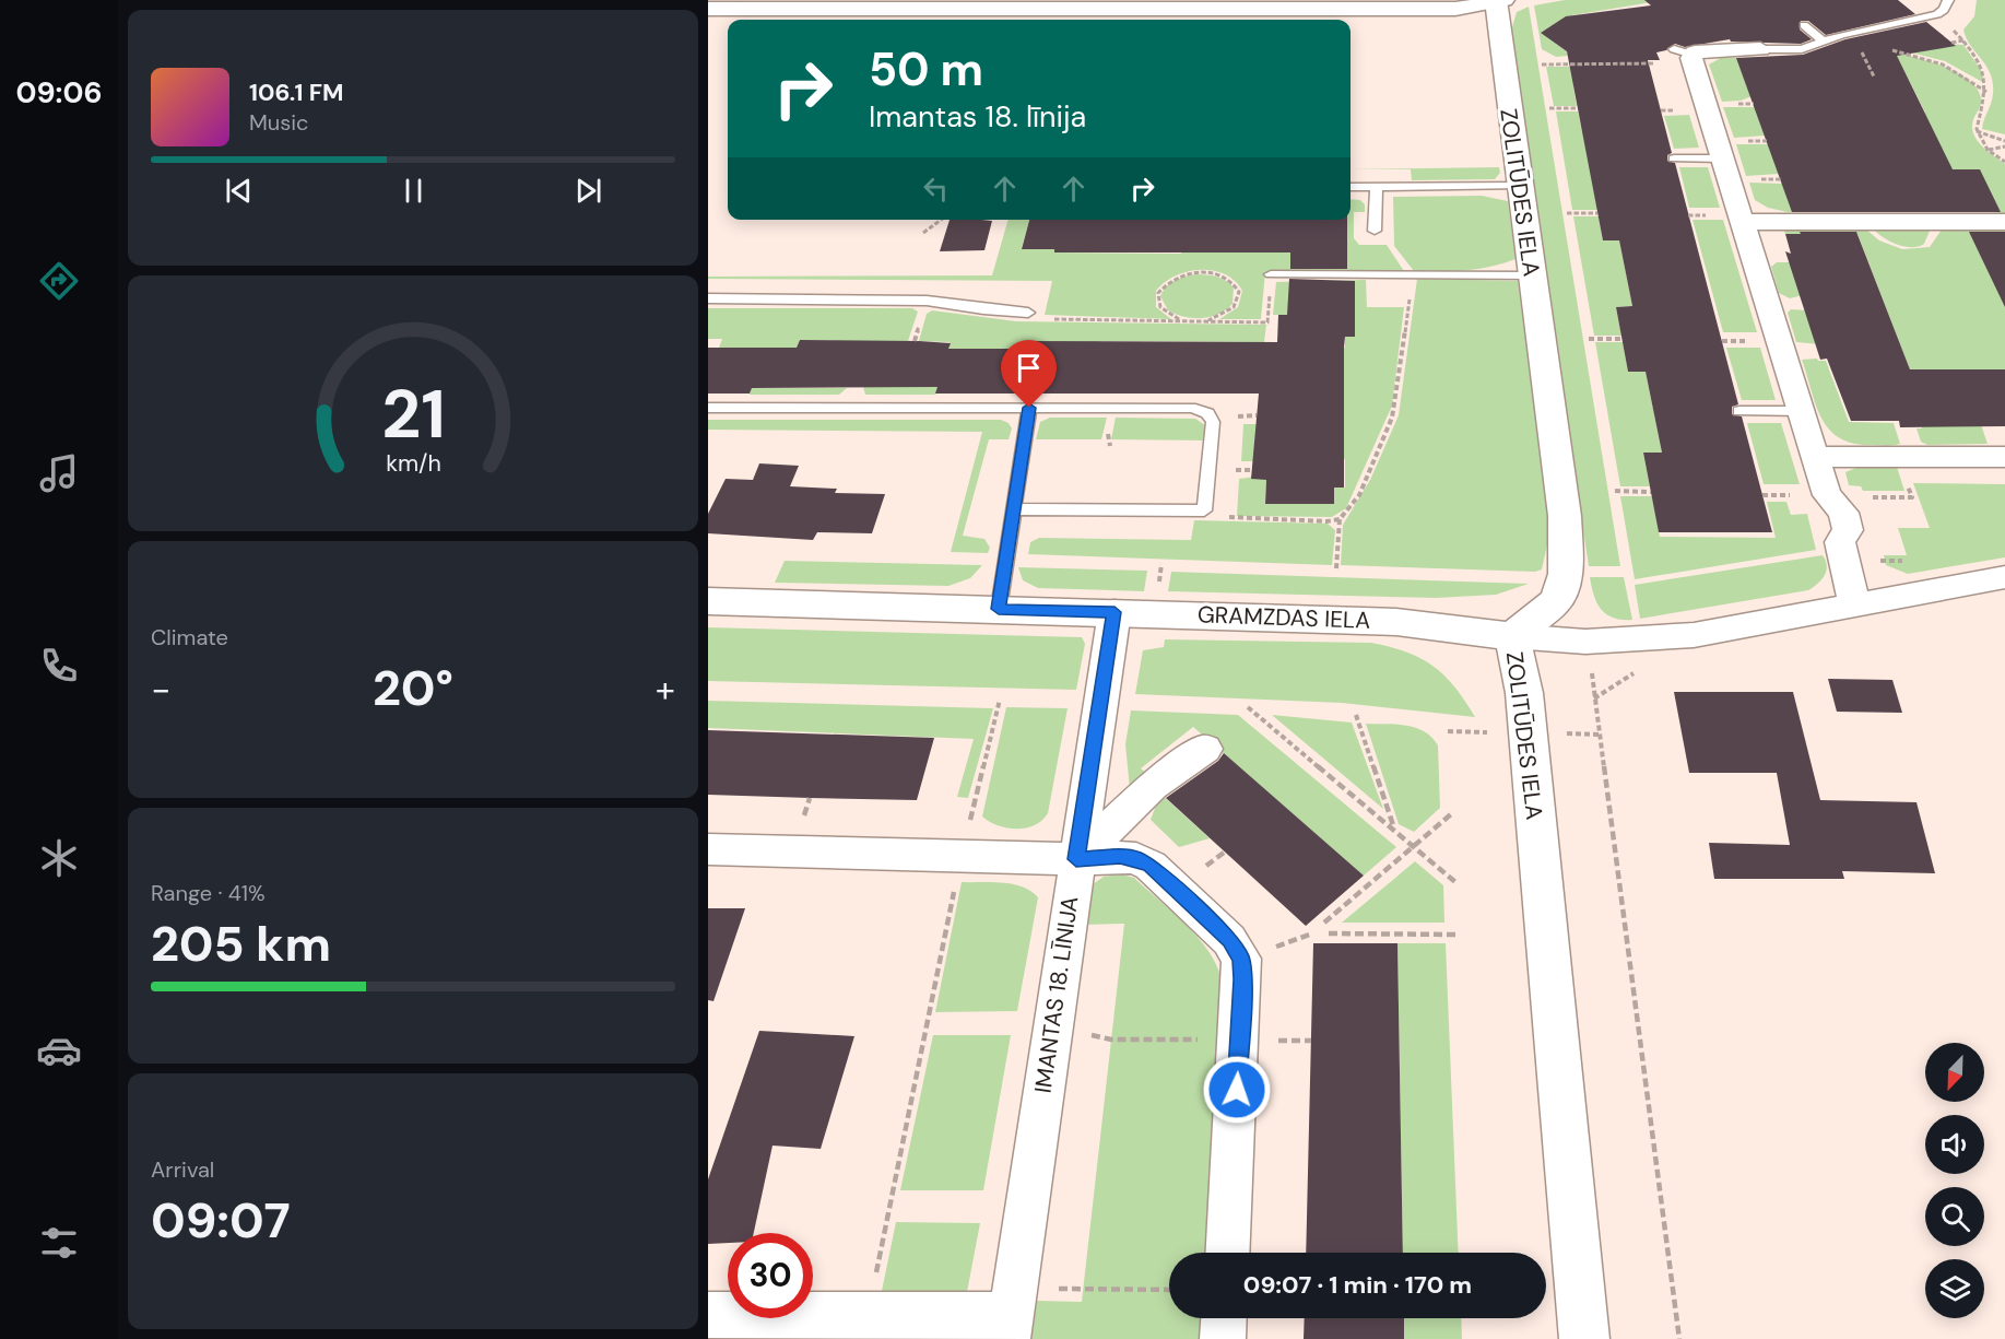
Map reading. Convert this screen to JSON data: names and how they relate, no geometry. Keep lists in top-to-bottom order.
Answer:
{
  "streets": {
    "street": ["ZOLITŪDES IELA", "GRAMZDAS IELA", "IMANTAS 18. LĪNIJA"]
  },
  "crossings": [
    ["ZOLITŪDES IELA", "GRAMZDAS IELA"],
    ["GRAMZDAS IELA", "IMANTAS 18. LĪNIJA"]
  ],
  "north": "bottom left",
  "page": {
    "tabs": "09:06",
    "turn": ["50 m", "Imantas 18. līnija"],
    "song": ["106.1 FM", "Music"],
    "tile": [
      "Climate",
      ["Range · 41%", "205 km"],
      ["Arrival", "09:07"]
    ],
    "heat": ["−", "20°", "+"],
    "limit": "30",
    "trip": "09:07 · 1 min · 170 m",
    "gauge": ["21", "km/h"]
  }
}
